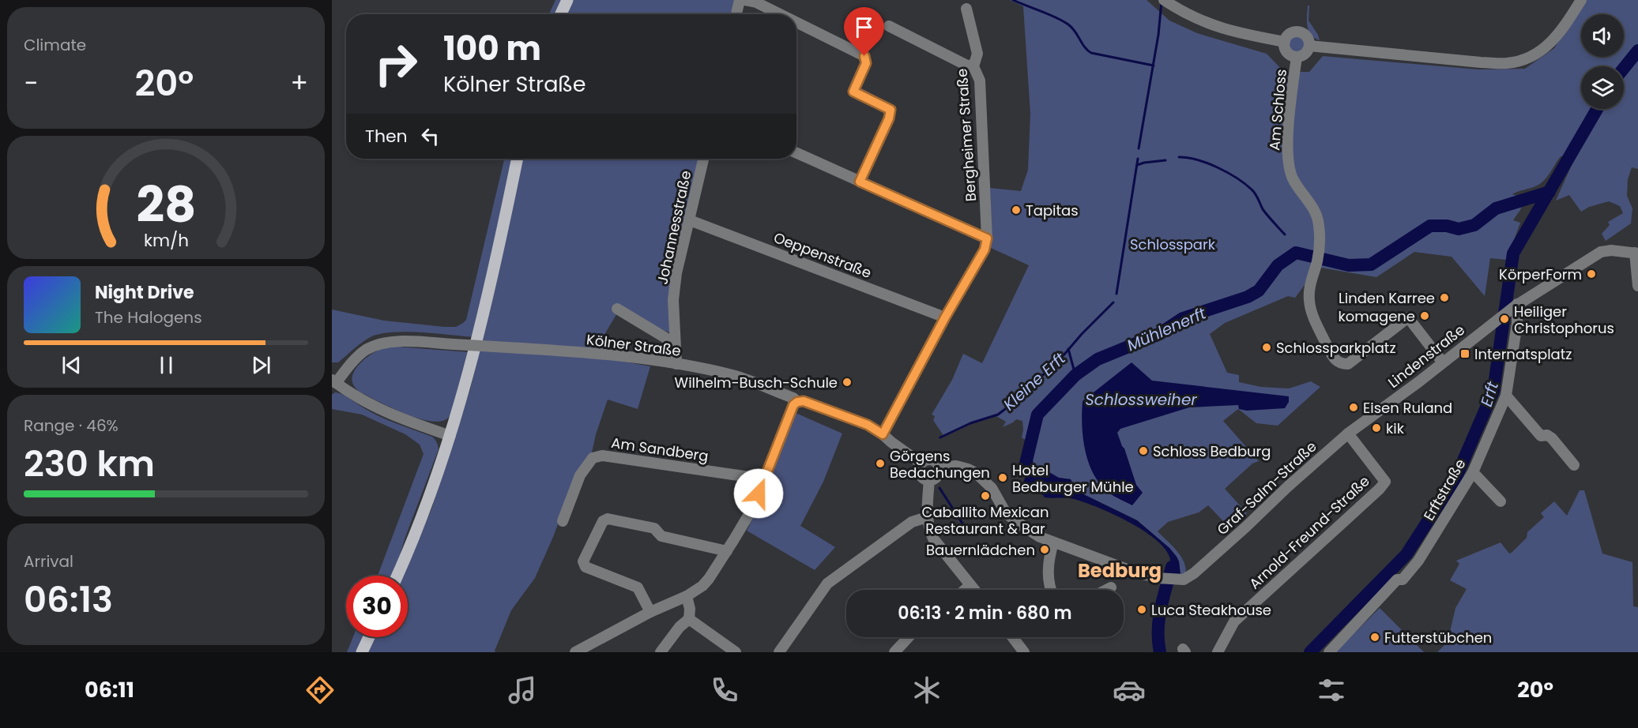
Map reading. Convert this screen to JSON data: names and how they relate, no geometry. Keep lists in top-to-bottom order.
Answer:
{
  "streets": {
    "street": [
      "Am Schloss",
      "Bergheimer Straße",
      "Johannesstraße",
      "Oeppenstraße",
      "Kölner Straße",
      "Lindenstraße",
      "Am Sandberg",
      "Graf-Salm-Straße",
      "Erftstraße",
      "Arnold-Freund-Straße"
    ]
  },
  "crossings": [
    ["Am Schloss", "Lindenstraße"],
    ["Bergheimer Straße", "Oeppenstraße"],
    ["Bergheimer Straße", "Kölner Straße"],
    ["Johannesstraße", "Oeppenstraße"],
    ["Johannesstraße", "Kölner Straße"],
    ["Lindenstraße", "Graf-Salm-Straße"],
    ["Lindenstraße", "Erftstraße"],
    ["Graf-Salm-Straße", "Arnold-Freund-Straße"]
  ],
  "districts": ["Bedburg"],
  "water": [
    "Mühlenerft",
    "Kleine Erft",
    "Erft",
    "Schlossweiher"
  ],
  "parks": ["Schlosspark"],
  "places": {
    "other": [
      "Tapitas",
      "KörperForm",
      "Linden Karree",
      "komagene",
      "Heiliger Christophorus",
      "Schlossparkplatz",
      "Wilhelm-Busch-Schule",
      "Eisen Ruland",
      "kik",
      "Schloss Bedburg",
      "Görgens Bedachungen",
      "Hotel Bedburger Mühle",
      "Caballito Mexican Restaurant & Bar",
      "Bauernlädchen",
      "Luca Steakhouse",
      "Futterstübchen"
    ],
    "transit": ["Internatsplatz"]
  },
  "page": {
    "tile": [
      "Climate",
      ["Range · 46%", "230 km"],
      ["Arrival", "06:13"]
    ],
    "turn": ["100 m", "Kölner Straße"],
    "heat": ["−", "20°", "+"],
    "then": "Then",
    "song": ["Night Drive", "The Halogens"],
    "limit": "30",
    "trip": "06:13 · 2 min · 680 m",
    "tabs": ["06:11", "20°"],
    "gauge": ["28", "km/h"]
  }
}
